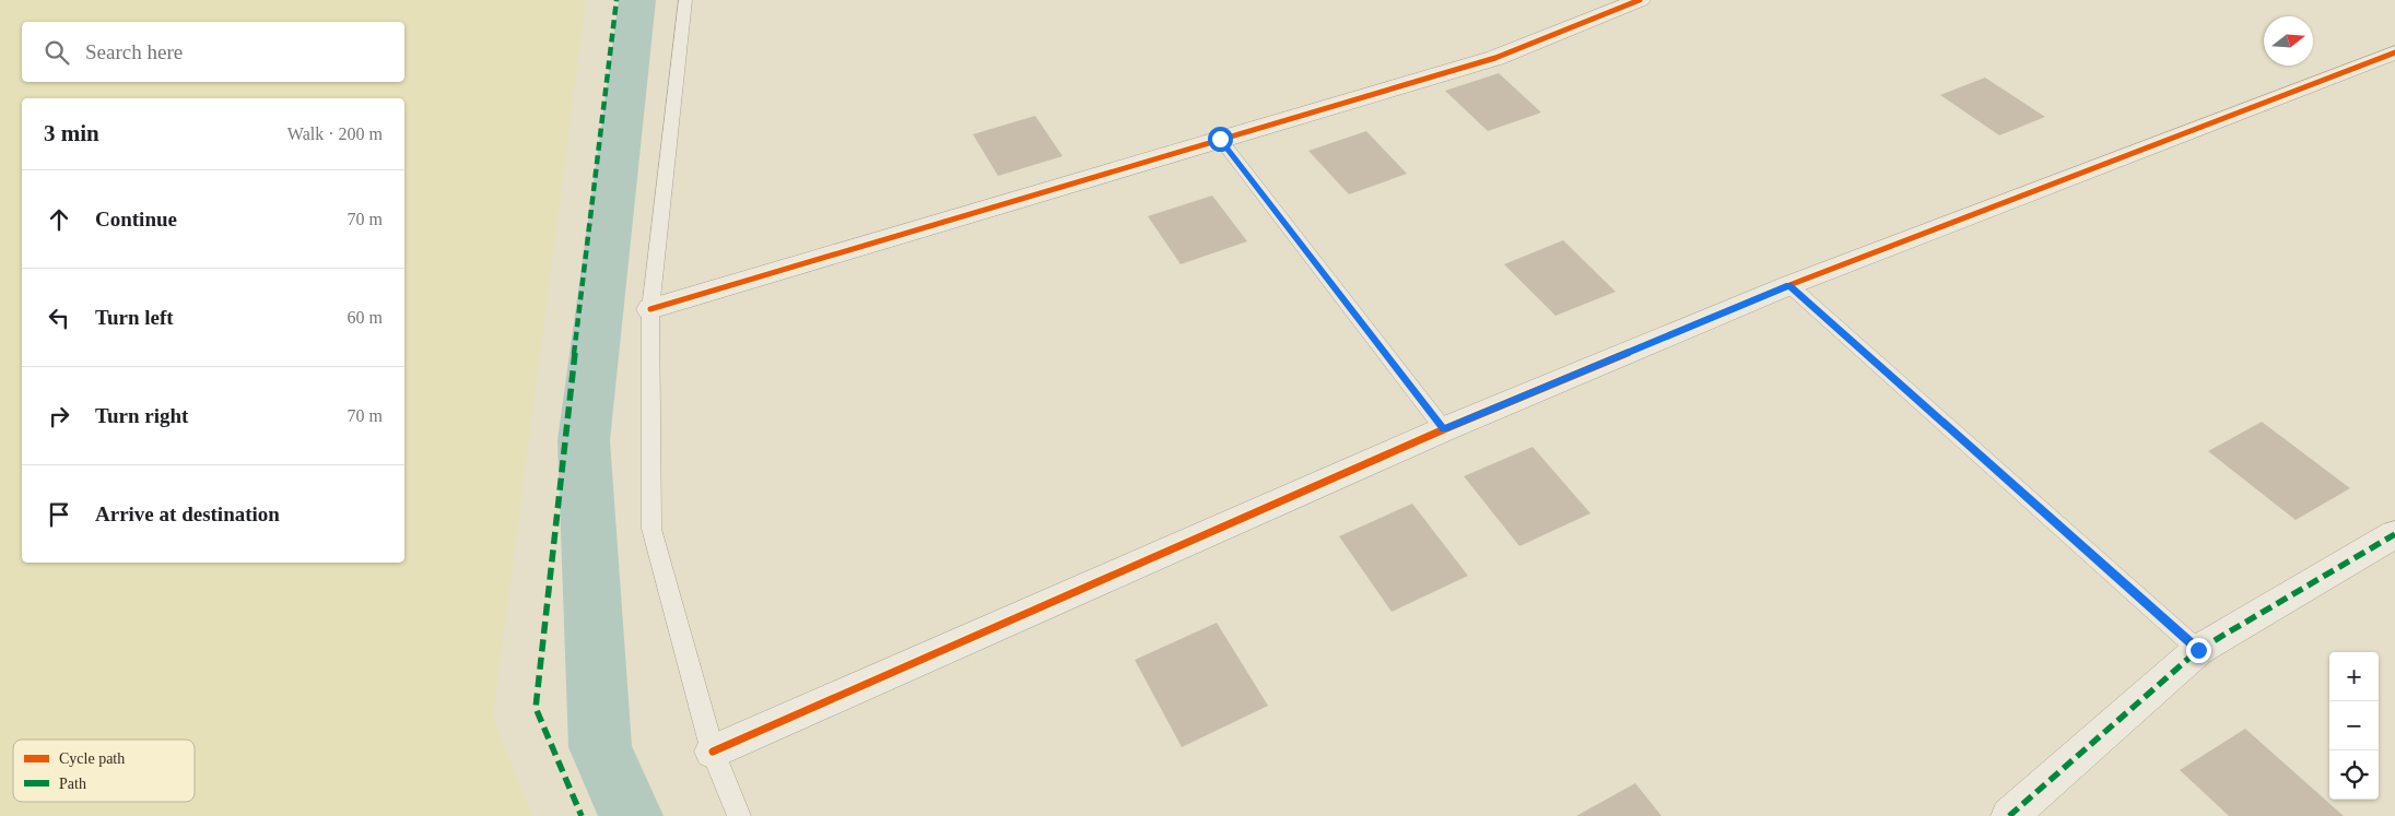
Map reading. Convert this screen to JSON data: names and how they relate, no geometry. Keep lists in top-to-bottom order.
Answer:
{
  "legend": ["Cycle path", "Path"],
  "north": "right",
  "page": {
    "search": "Search here",
    "heading": ["3 min", "Walk · 200 m"],
    "list": [
      ["Continue", "70 m"],
      ["Turn left", "60 m"],
      ["Turn right", "70 m"],
      "Arrive at destination"
    ],
    "map_buttons": ["+", "−"]
  }
}
